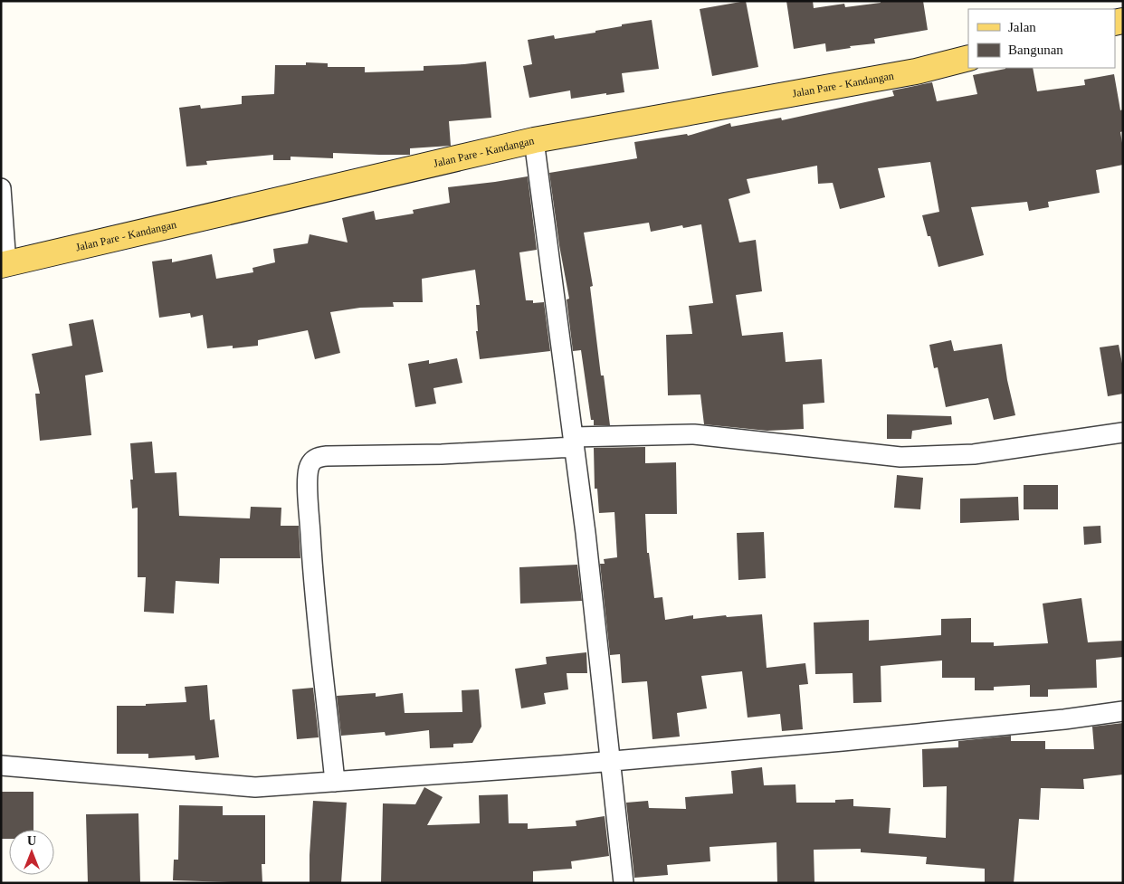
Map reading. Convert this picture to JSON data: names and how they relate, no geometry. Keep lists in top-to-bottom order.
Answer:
{
  "streets": {
    "main road": ["Jalan Pare - Kandangan"]
  },
  "legend": ["Jalan", "Bangunan"],
  "north": "top"
}
